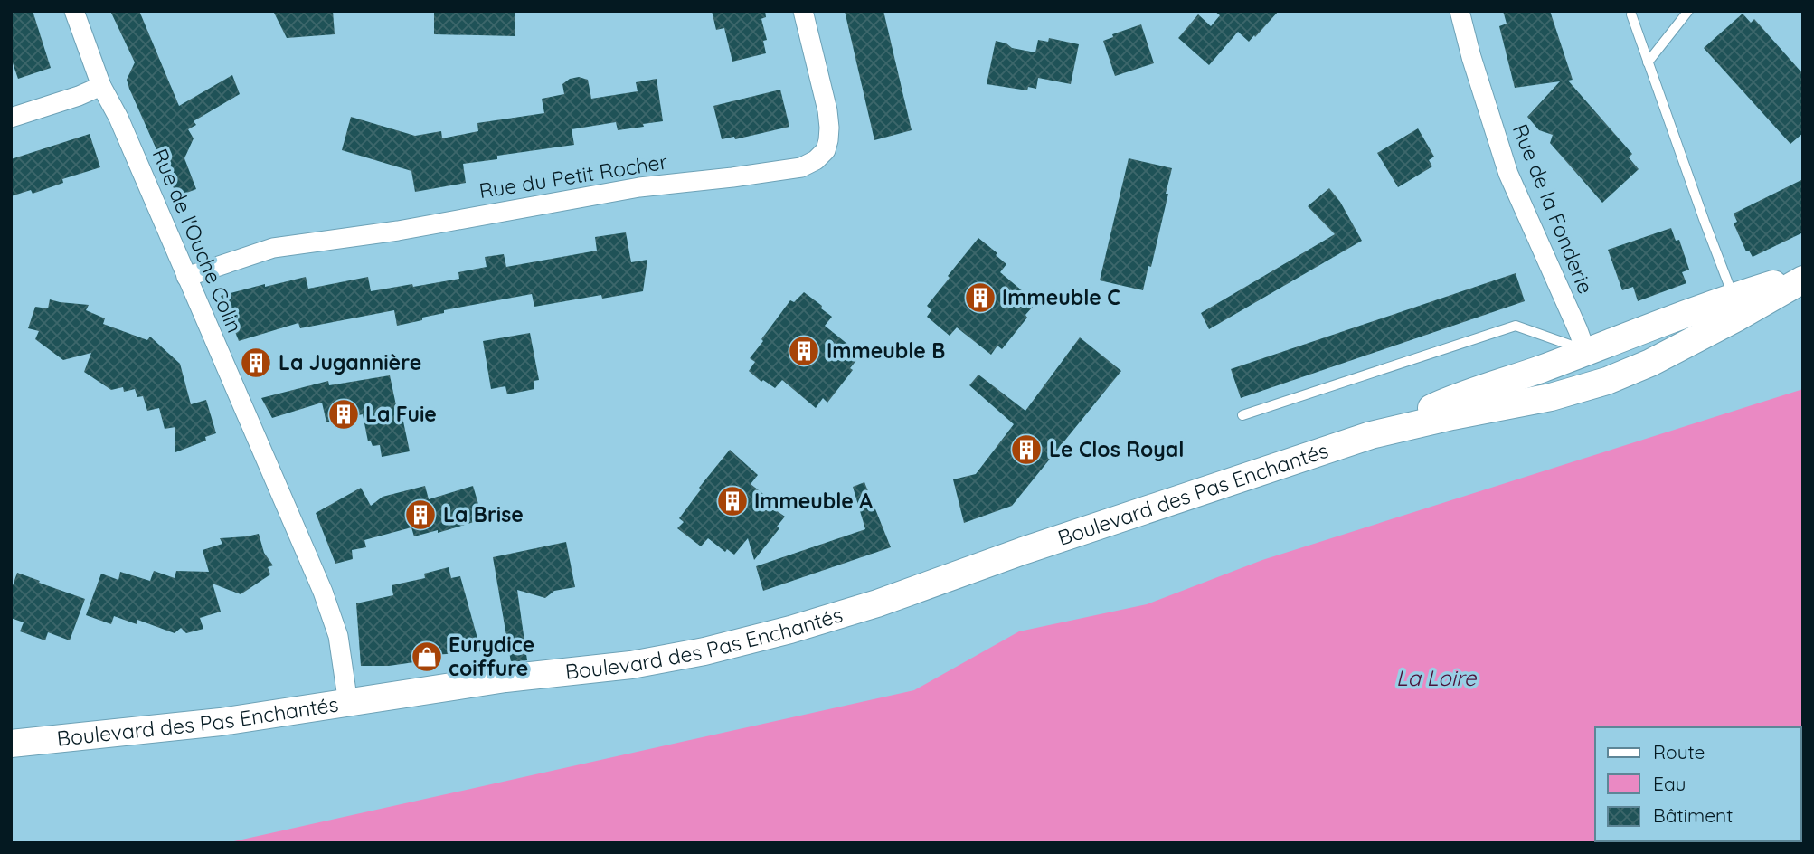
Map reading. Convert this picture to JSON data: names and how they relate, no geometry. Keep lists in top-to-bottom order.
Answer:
{
  "streets": {
    "main road": ["Boulevard des Pas Enchantés"],
    "street": ["Rue du Petit Rocher", "Rue de la Fonderie", "Rue de l'Ouche Colin"]
  },
  "crossings": [
    ["Rue du Petit Rocher", "Rue de l'Ouche Colin"],
    ["Rue de la Fonderie", "Boulevard des Pas Enchantés"],
    ["Rue de l'Ouche Colin", "Boulevard des Pas Enchantés"]
  ],
  "water": ["La Loire"],
  "places": {
    "building": [
      "Immeuble C",
      "Immeuble B",
      "La Jugannière",
      "La Fuie",
      "Le Clos Royal",
      "Immeuble A",
      "La Brise"
    ],
    "shop": ["Eurydice coiffure"]
  },
  "legend": ["Route", "Eau", "Bâtiment"]
}
